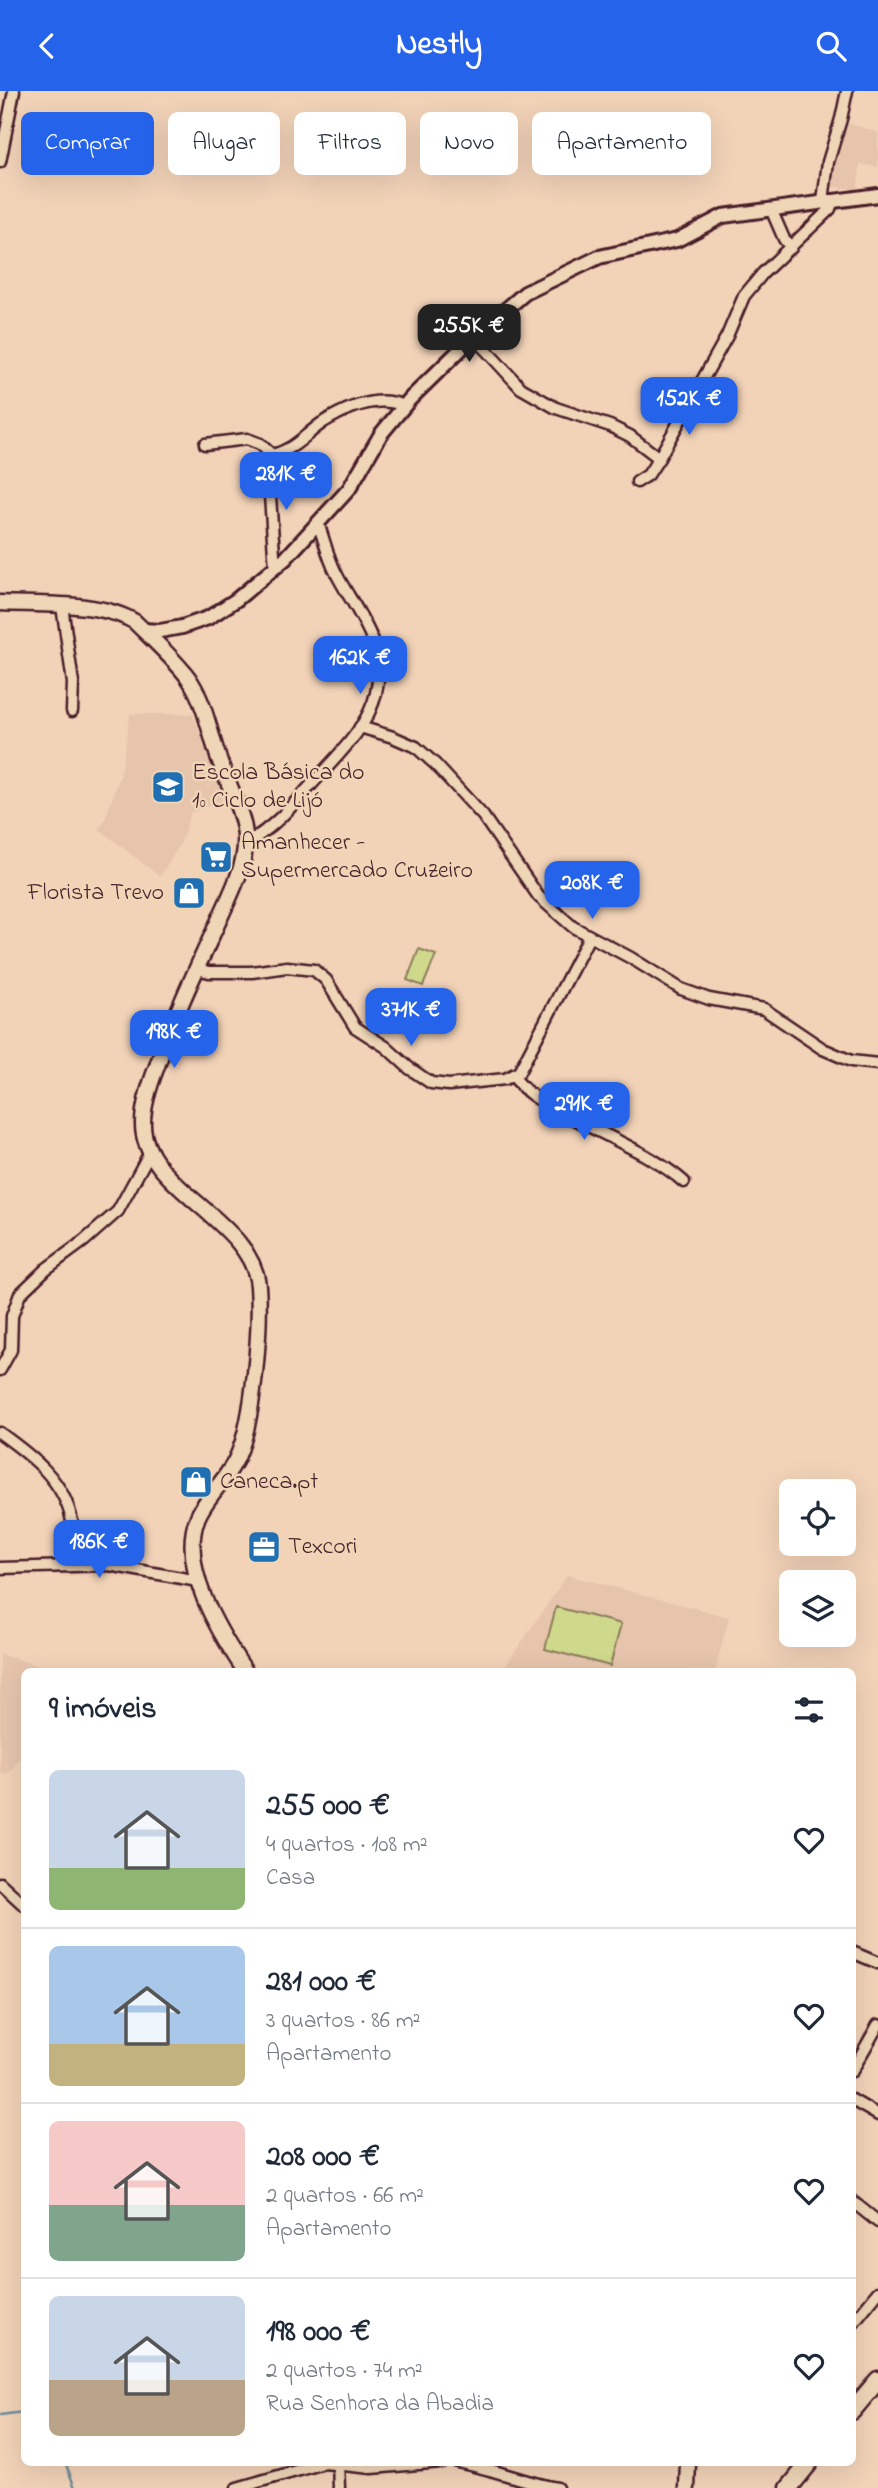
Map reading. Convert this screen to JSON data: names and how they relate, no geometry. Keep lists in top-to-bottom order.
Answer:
{
  "places": {
    "school or university": ["Escola Básica do 1º Ciclo de Lijó"],
    "supermarket": ["Amanhecer - Supermercado Cruzeiro"],
    "shop": ["Florista Trevo", "Caneca.pt"],
    "office": ["Texcori"]
  },
  "page": {
    "header": "Nestly",
    "chip": [
      "Comprar",
      "Alugar",
      "Filtros",
      "Novo",
      "Apartamento"
    ],
    "price": [
      "255K €",
      "152K €",
      "281K €",
      "162K €",
      "208K €",
      "371K €",
      "198K €",
      "291K €",
      "186K €"
    ],
    "heading": "9 imóveis",
    "list": [
      {
        "name": "255 000 €",
        "note": "4 quartos · 108 m² · Casa"
      },
      {
        "name": "281 000 €",
        "note": "3 quartos · 86 m² · Apartamento"
      },
      {
        "name": "208 000 €",
        "note": "2 quartos · 66 m² · Apartamento"
      },
      {
        "name": "198 000 €",
        "note": "2 quartos · 74 m² · Rua Senhora da Abadia"
      }
    ]
  }
}
